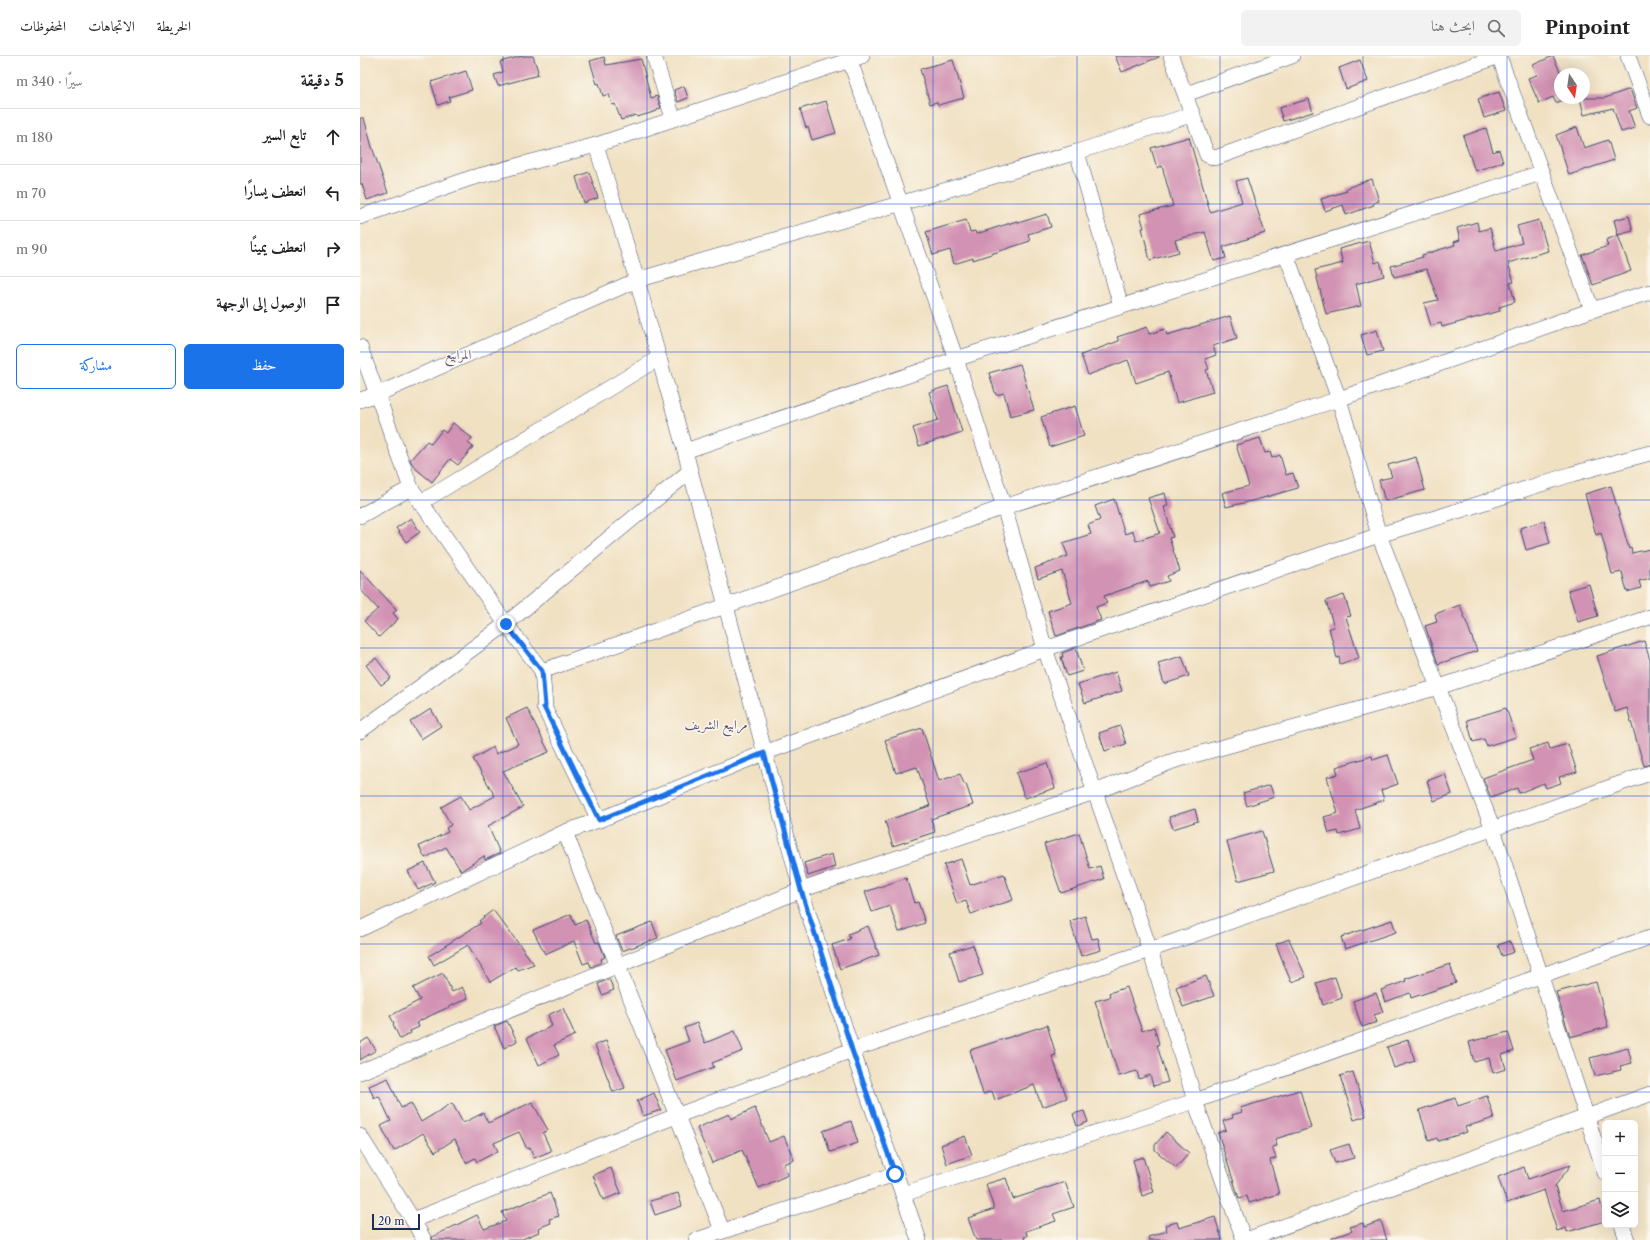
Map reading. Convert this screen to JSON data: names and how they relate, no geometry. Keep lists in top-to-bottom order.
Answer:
{
  "districts": ["المرابيع", "مرابيع الشريف"],
  "scale_bar": "20 m",
  "north": "bottom",
  "page": {
    "header": "Pinpoint",
    "search": "ابحث هنا",
    "nav": ["الخريطة", "الاتجاهات", "المحفوظات"],
    "heading": ["5 دقيقة", "سيرًا · 340 m"],
    "list": [
      ["تابع السير", "180 m"],
      ["انعطف يسارًا", "70 m"],
      ["انعطف يمينًا", "90 m"],
      "الوصول إلى الوجهة"
    ],
    "buttons": ["حفظ", "مشاركة"],
    "map_buttons": ["+", "−"],
    "scale": "20 m"
  }
}
